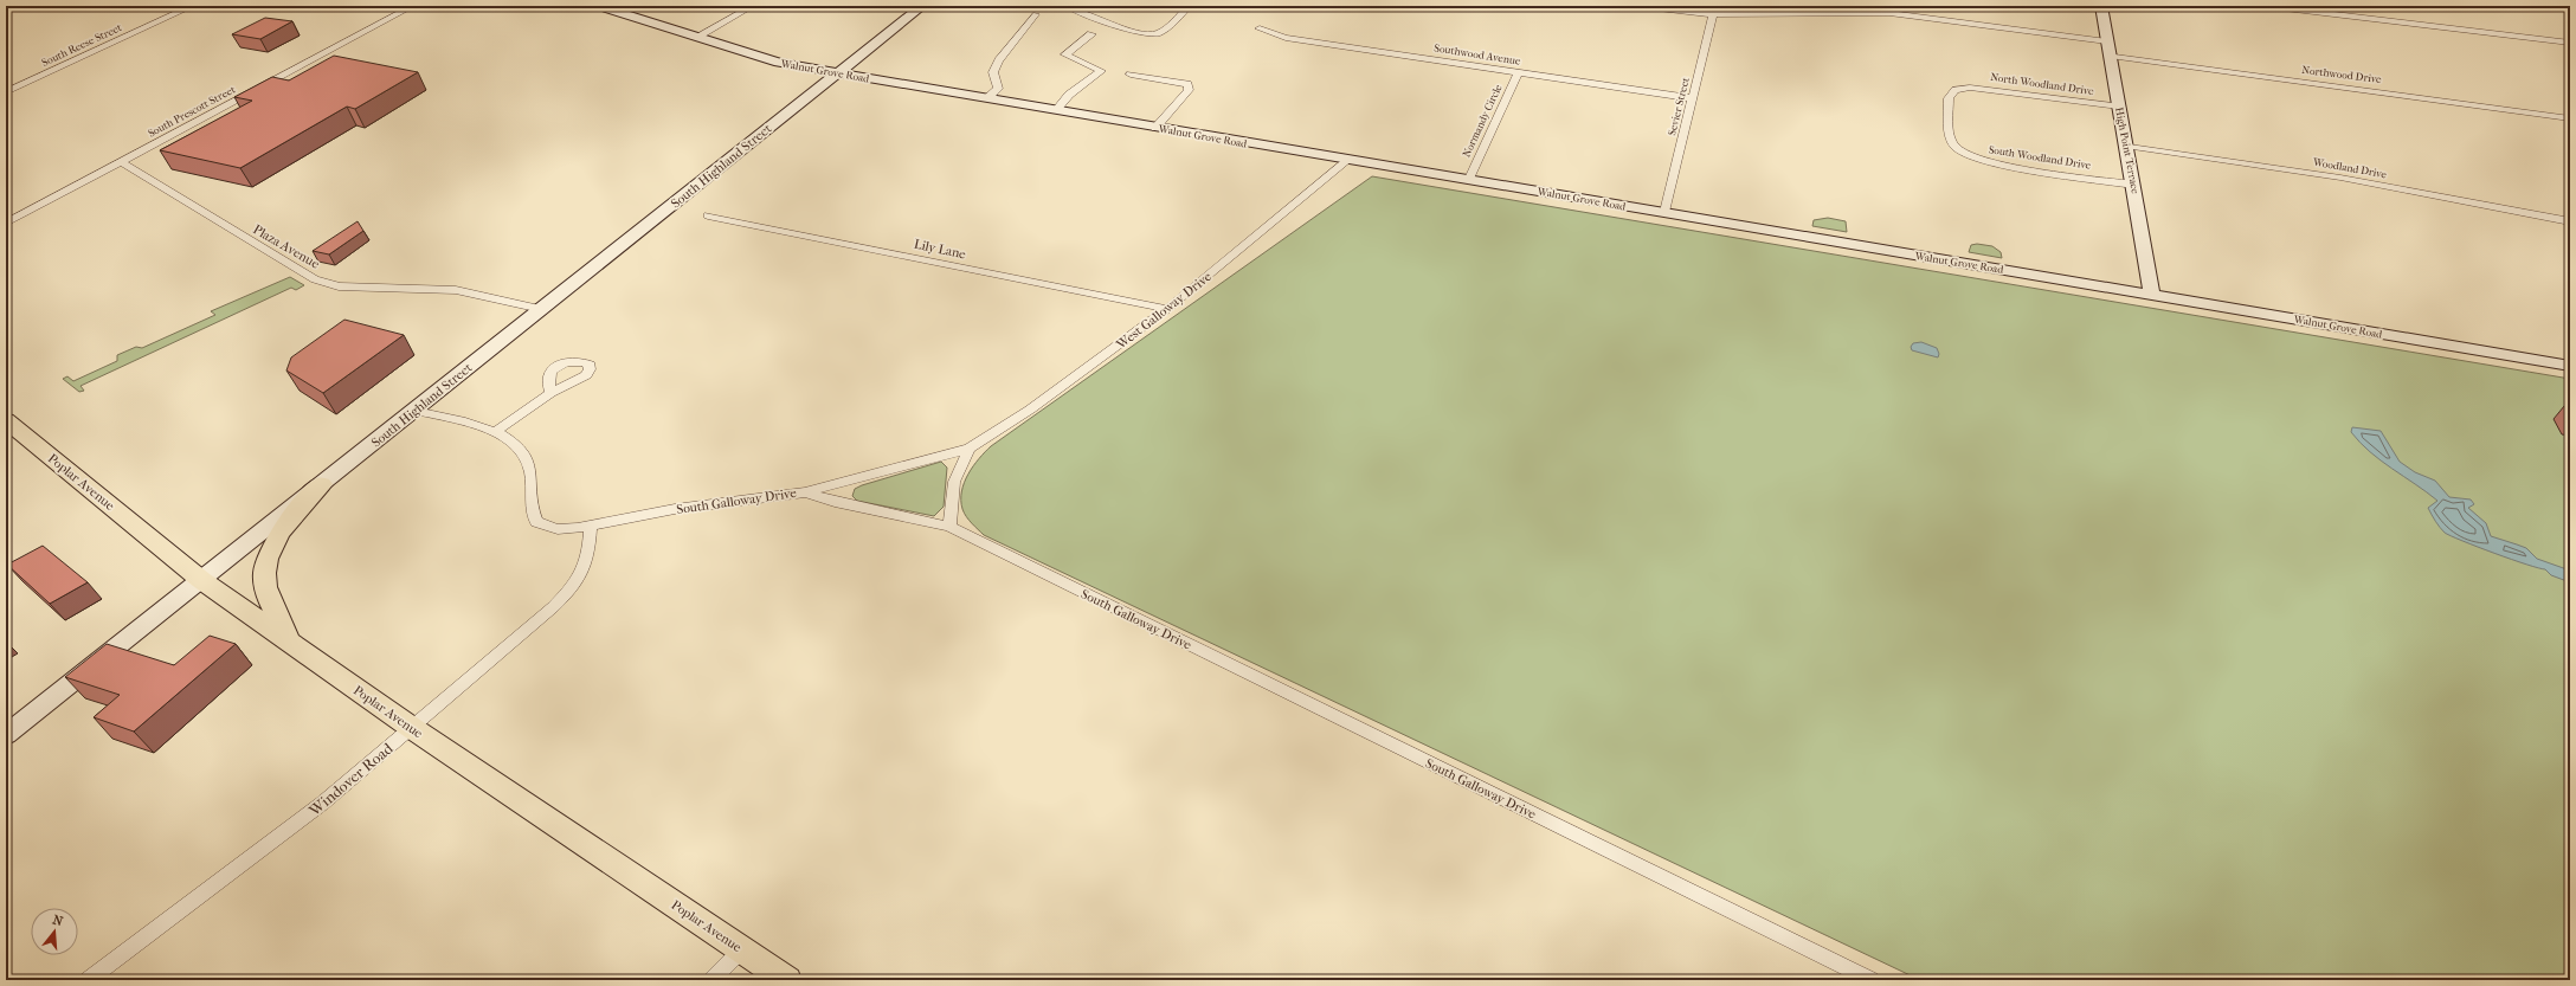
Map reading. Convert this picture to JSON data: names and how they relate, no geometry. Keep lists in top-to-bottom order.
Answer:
{
  "streets": {
    "main road": [
      "Walnut Grove Road",
      "High Point Terrace",
      "South Highland Street",
      "Poplar Avenue"
    ],
    "street": [
      "South Reese Street",
      "Southwood Avenue",
      "Northwood Drive",
      "North Woodland Drive",
      "Sevier Street",
      "South Prescott Street",
      "Normandy Circle",
      "South Woodland Drive",
      "Woodland Drive",
      "Plaza Avenue",
      "Lily Lane",
      "West Galloway Drive",
      "South Galloway Drive",
      "Windover Road"
    ]
  },
  "crossings": [
    ["Southwood Avenue", "Sevier Street"],
    ["Southwood Avenue", "Normandy Circle"],
    ["Walnut Grove Road", "Sevier Street"],
    ["Walnut Grove Road", "Normandy Circle"],
    ["Walnut Grove Road", "High Point Terrace"],
    ["Walnut Grove Road", "South Highland Street"],
    ["Walnut Grove Road", "West Galloway Drive"],
    ["Northwood Drive", "High Point Terrace"],
    ["North Woodland Drive", "High Point Terrace"],
    ["North Woodland Drive", "South Woodland Drive"],
    ["South Prescott Street", "Plaza Avenue"],
    ["High Point Terrace", "South Woodland Drive"],
    ["High Point Terrace", "Woodland Drive"],
    ["South Highland Street", "Plaza Avenue"],
    ["South Highland Street", "Poplar Avenue"],
    ["South Highland Street", "South Galloway Drive"],
    ["Lily Lane", "West Galloway Drive"],
    ["West Galloway Drive", "South Galloway Drive"],
    ["Poplar Avenue", "Windover Road"],
    ["South Galloway Drive", "Windover Road"]
  ],
  "north": "top"
}
